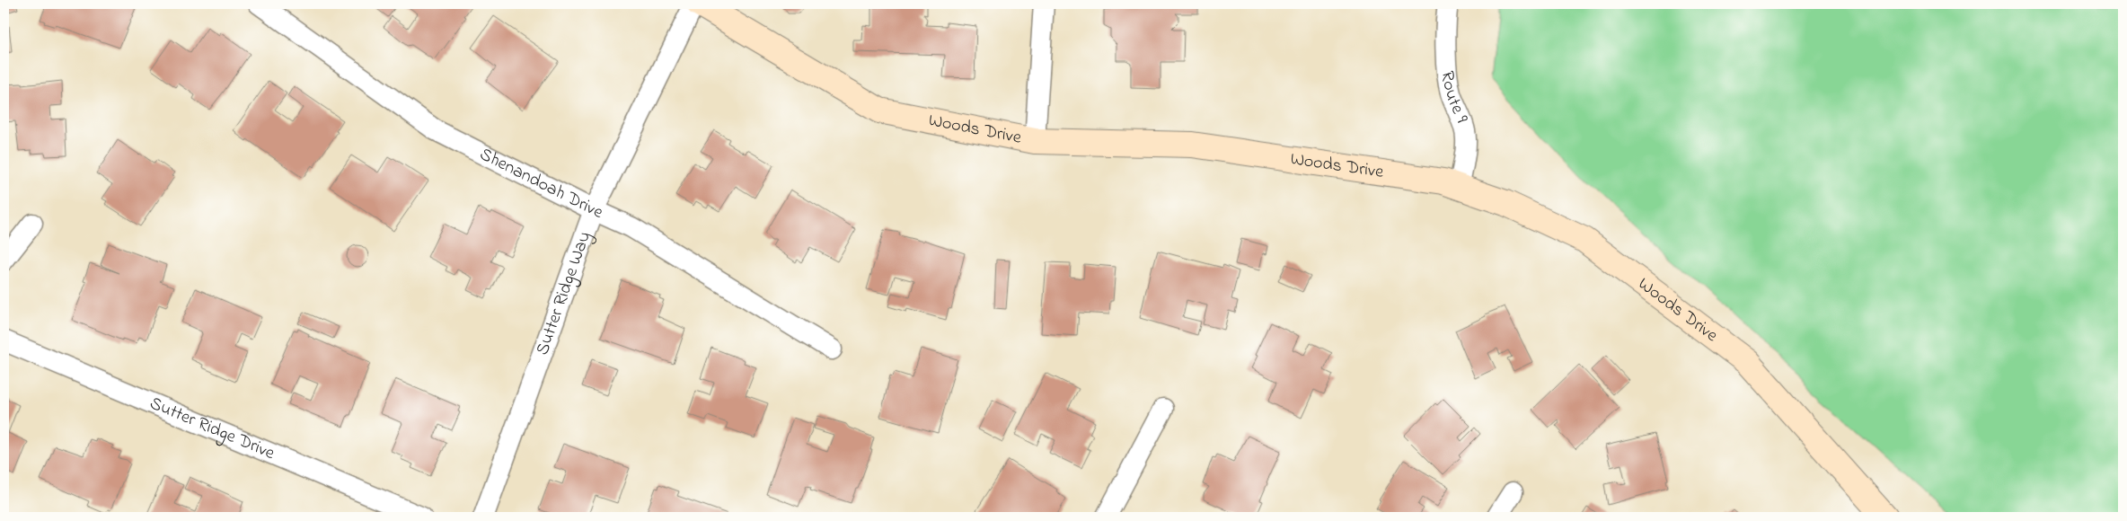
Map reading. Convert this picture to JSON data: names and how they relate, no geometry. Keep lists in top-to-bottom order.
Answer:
{
  "streets": {
    "street": [
      "Route 9",
      "Woods Drive",
      "Shenandoah Drive",
      "Sutter Ridge Way",
      "Sutter Ridge Drive"
    ]
  },
  "crossings": [
    ["Route 9", "Woods Drive"],
    ["Shenandoah Drive", "Sutter Ridge Way"]
  ]
}
